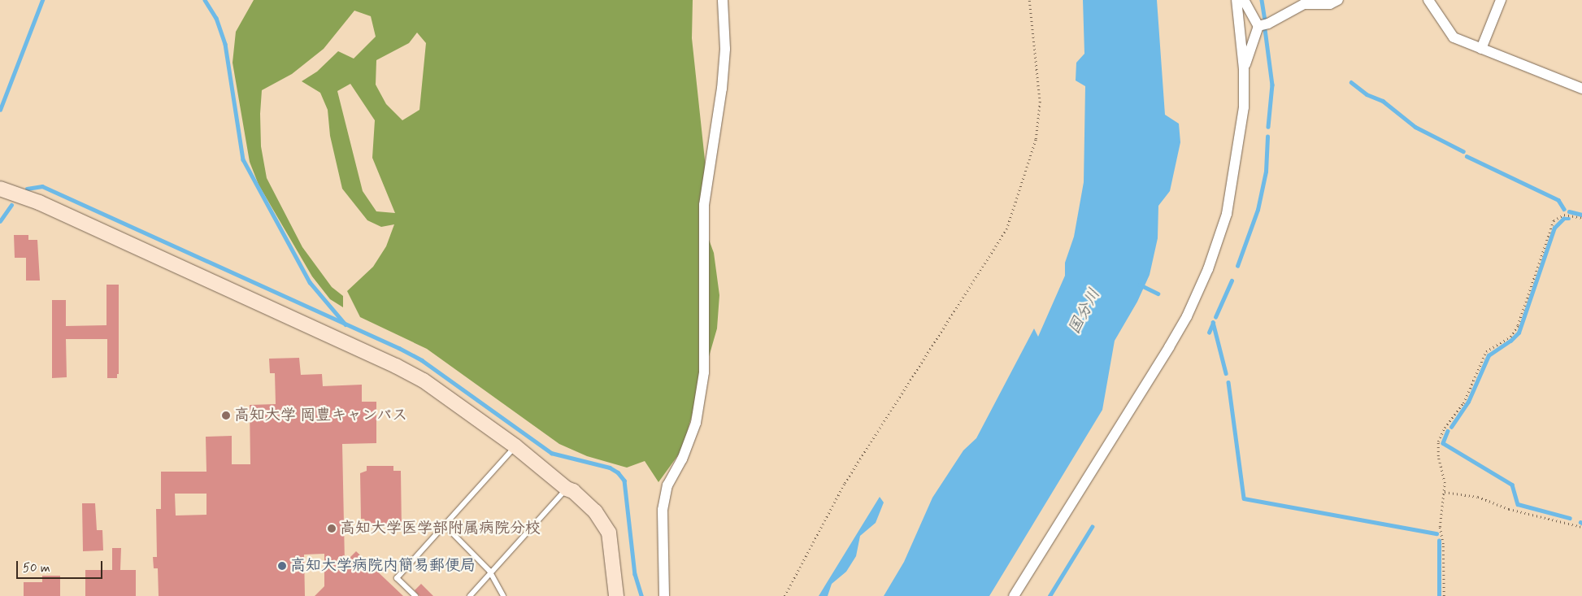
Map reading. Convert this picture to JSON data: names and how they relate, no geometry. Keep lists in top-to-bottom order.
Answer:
{
  "water": ["国分川"],
  "places": ["高知大学 岡豊キャンパス", "高知大学医学部附属病院分校", "高知大学病院内簡易郵便局"],
  "scale_bar": "50 m"
}
